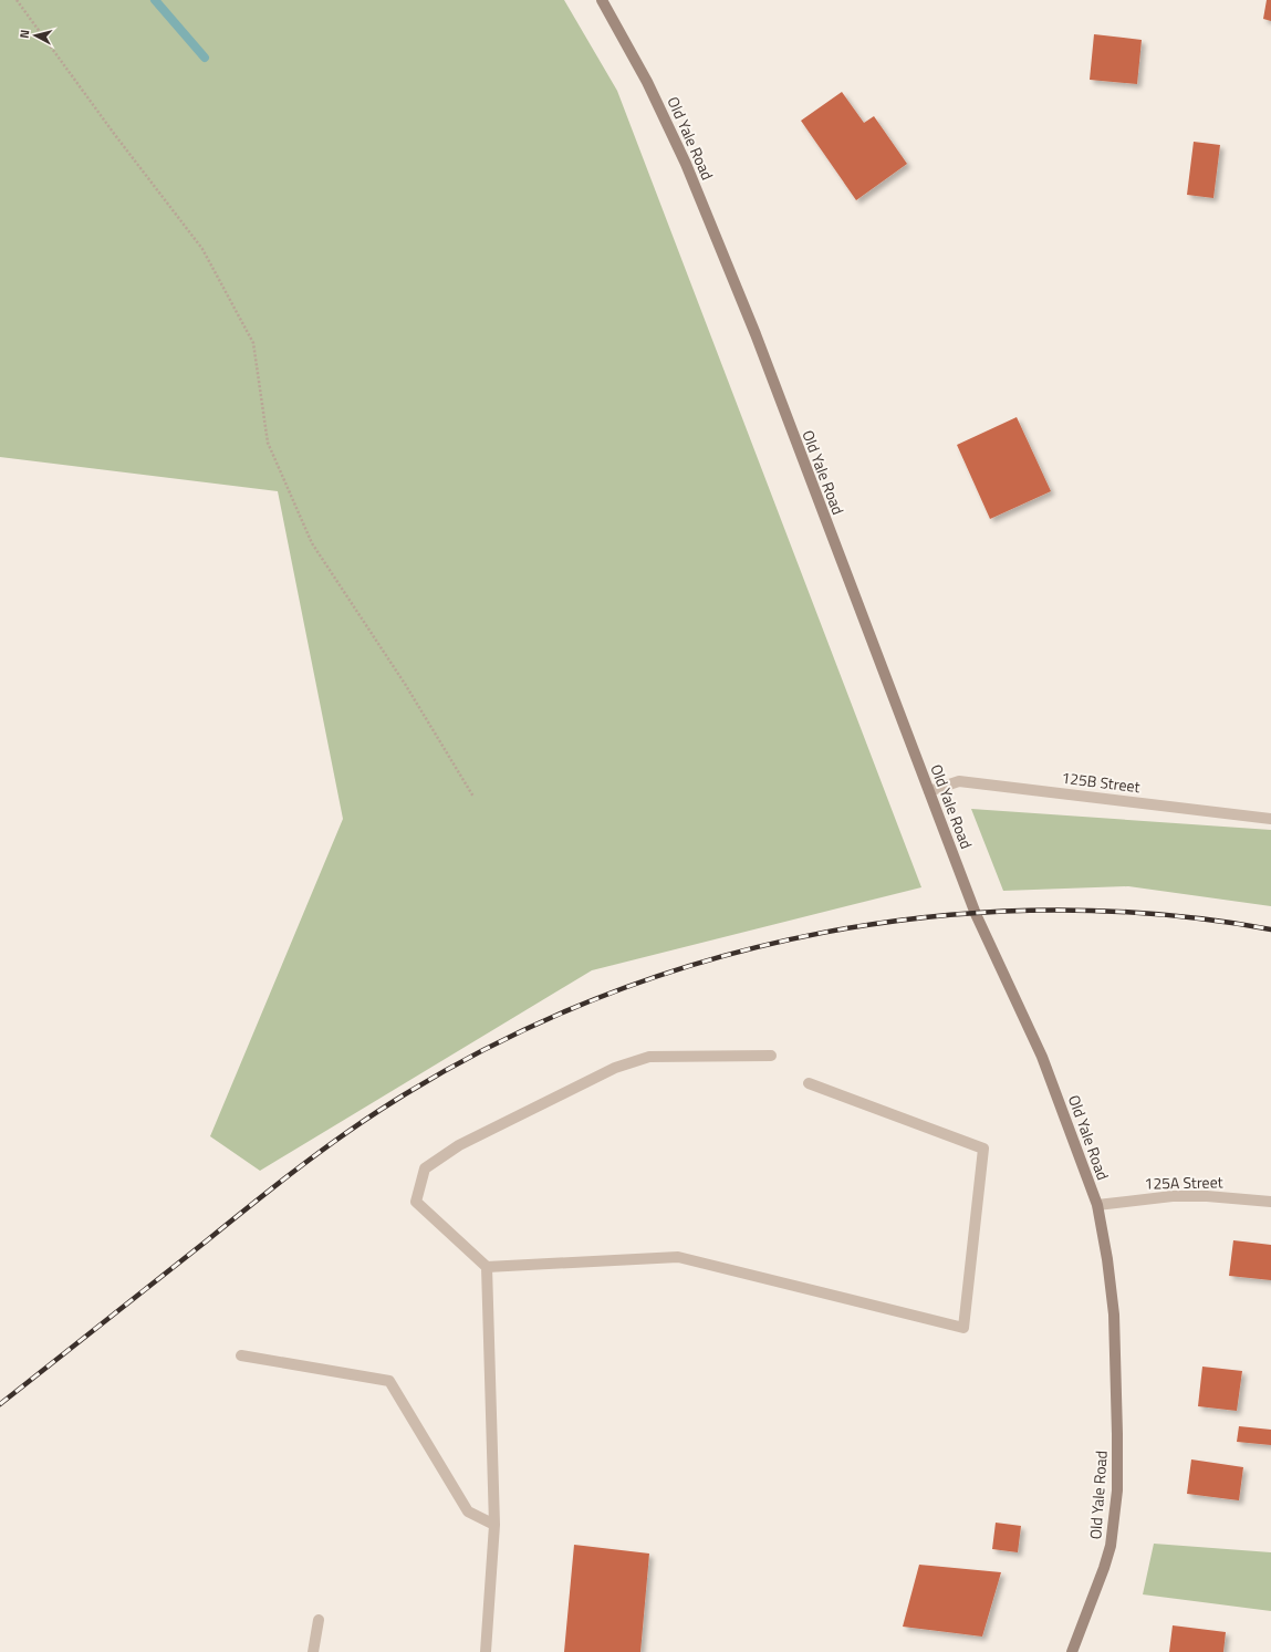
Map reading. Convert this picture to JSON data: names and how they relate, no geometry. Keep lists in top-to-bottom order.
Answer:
{
  "streets": {
    "main road": ["Old Yale Road"],
    "street": ["125B Street", "125A Street"]
  },
  "crossings": [
    ["Old Yale Road", "125B Street"],
    ["Old Yale Road", "125A Street"]
  ],
  "north": "left"
}
